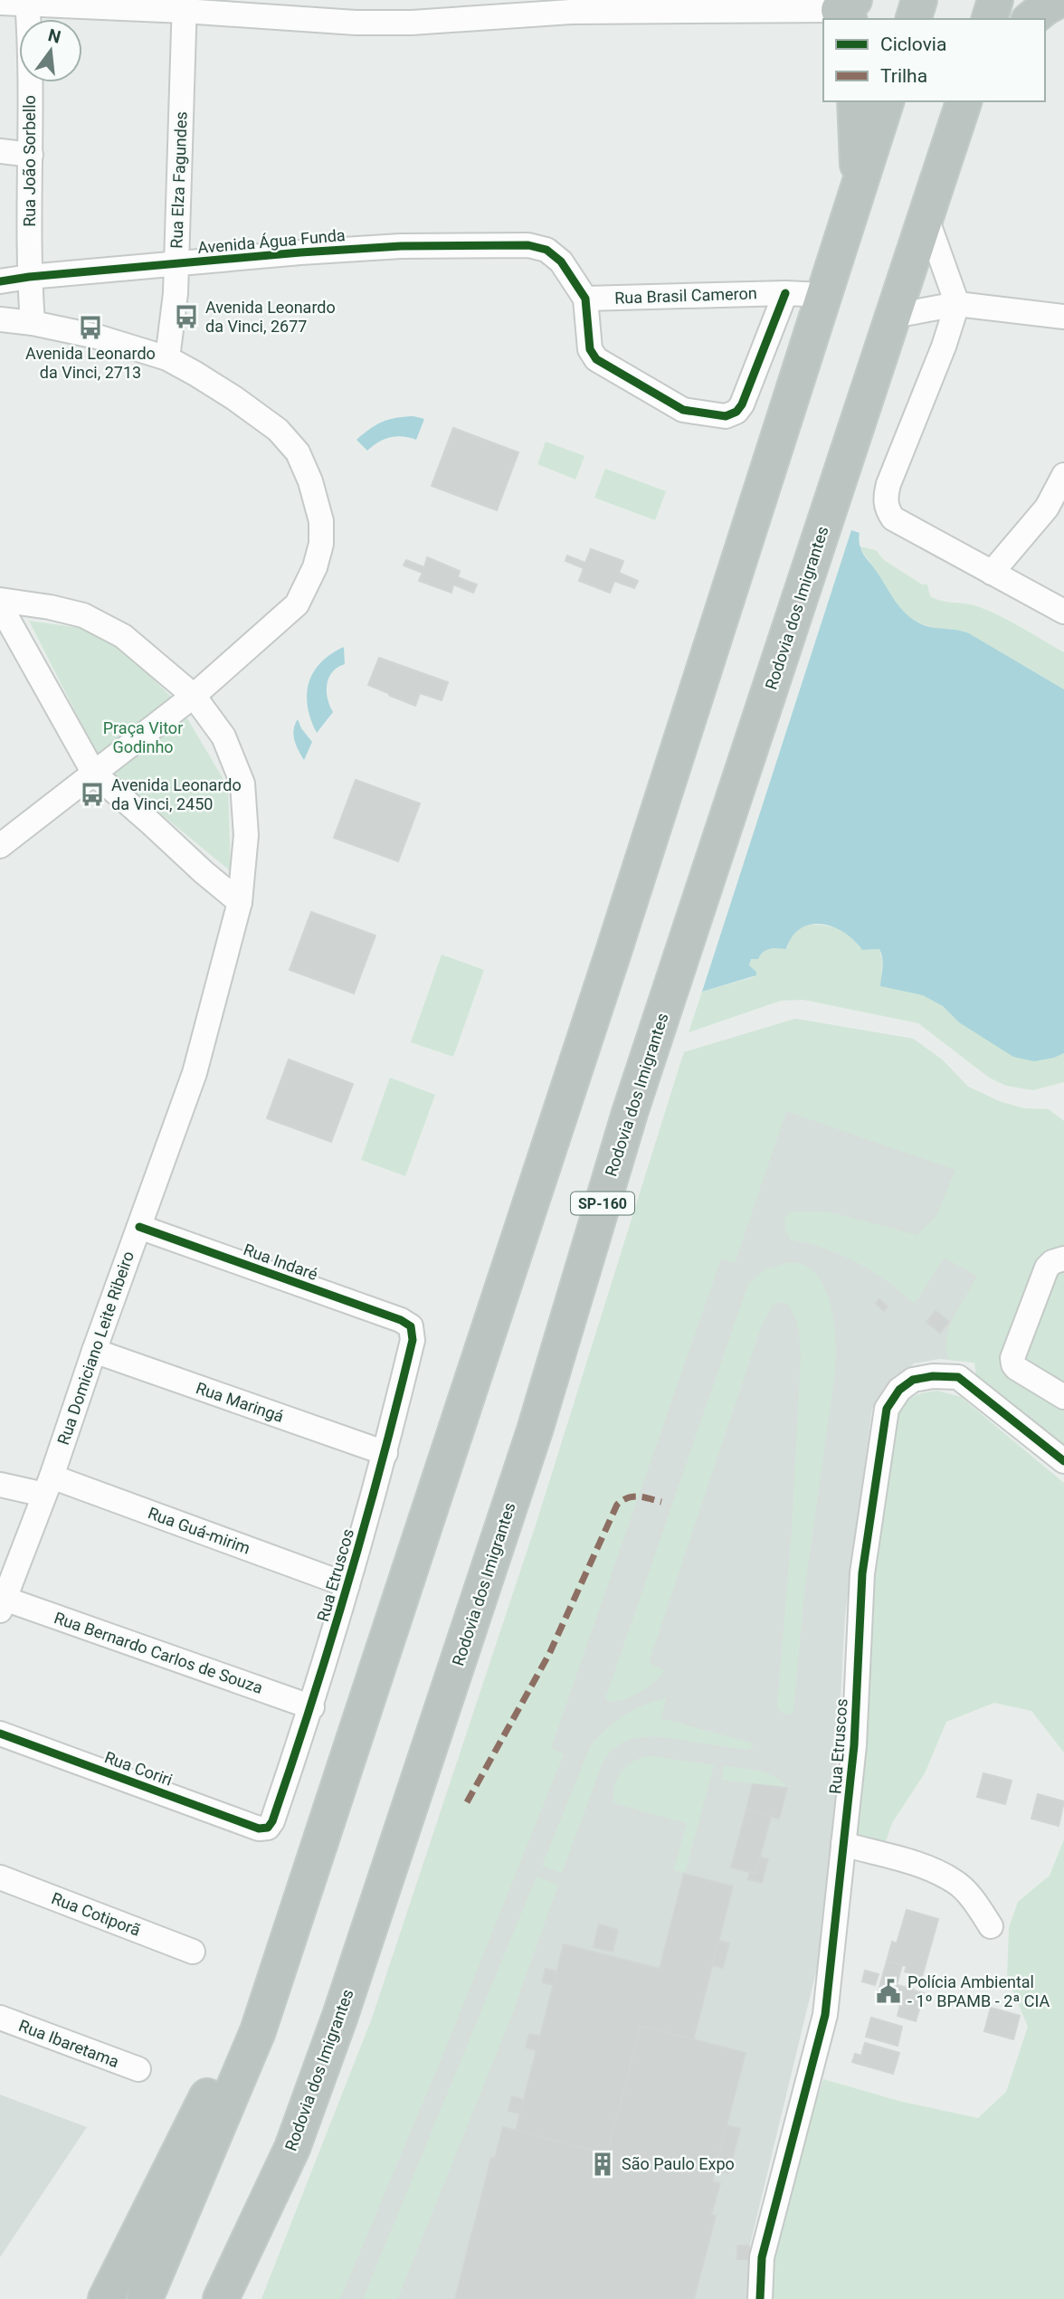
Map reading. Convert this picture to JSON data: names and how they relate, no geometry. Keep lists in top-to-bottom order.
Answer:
{
  "streets": {
    "highway": ["Rodovia dos Imigrantes", "SP-160"],
    "street": [
      "Rua João Sorbello",
      "Rua Elza Fagundes",
      "Avenida Água Funda",
      "Rua Brasil Cameron",
      "Rua Indaré",
      "Rua Domiciano Leite Ribeiro",
      "Rua Maringá",
      "Rua Guá-mirim",
      "Rua Etruscos",
      "Rua Bernardo Carlos de Souza",
      "Rua Coriri",
      "Rua Cotiporã",
      "Rua Ibaretama"
    ]
  },
  "crossings": [
    ["Rua João Sorbello", "Avenida Água Funda"],
    ["Rua Elza Fagundes", "Avenida Água Funda"],
    ["Avenida Água Funda", "Rua Brasil Cameron"],
    ["Rua Indaré", "Rua Domiciano Leite Ribeiro"],
    ["Rua Indaré", "Rua Etruscos"],
    ["Rua Domiciano Leite Ribeiro", "Rua Maringá"],
    ["Rua Domiciano Leite Ribeiro", "Rua Guá-mirim"],
    ["Rua Domiciano Leite Ribeiro", "Rua Bernardo Carlos de Souza"],
    ["Rua Maringá", "Rua Etruscos"],
    ["Rua Guá-mirim", "Rua Etruscos"],
    ["Rua Etruscos", "Rua Bernardo Carlos de Souza"],
    ["Rua Etruscos", "Rua Coriri"]
  ],
  "parks": ["Praça Vitor Godinho"],
  "places": {
    "bus stop": ["Avenida Leonardo da Vinci, 2677", "Avenida Leonardo da Vinci, 2713", "Avenida Leonardo da Vinci, 2450"],
    "public building": ["Polícia Ambiental - 1º BPAMB - 2ª CIA"],
    "building": ["São Paulo Expo"]
  },
  "legend": ["Ciclovia", "Trilha"],
  "north": "top"
}
